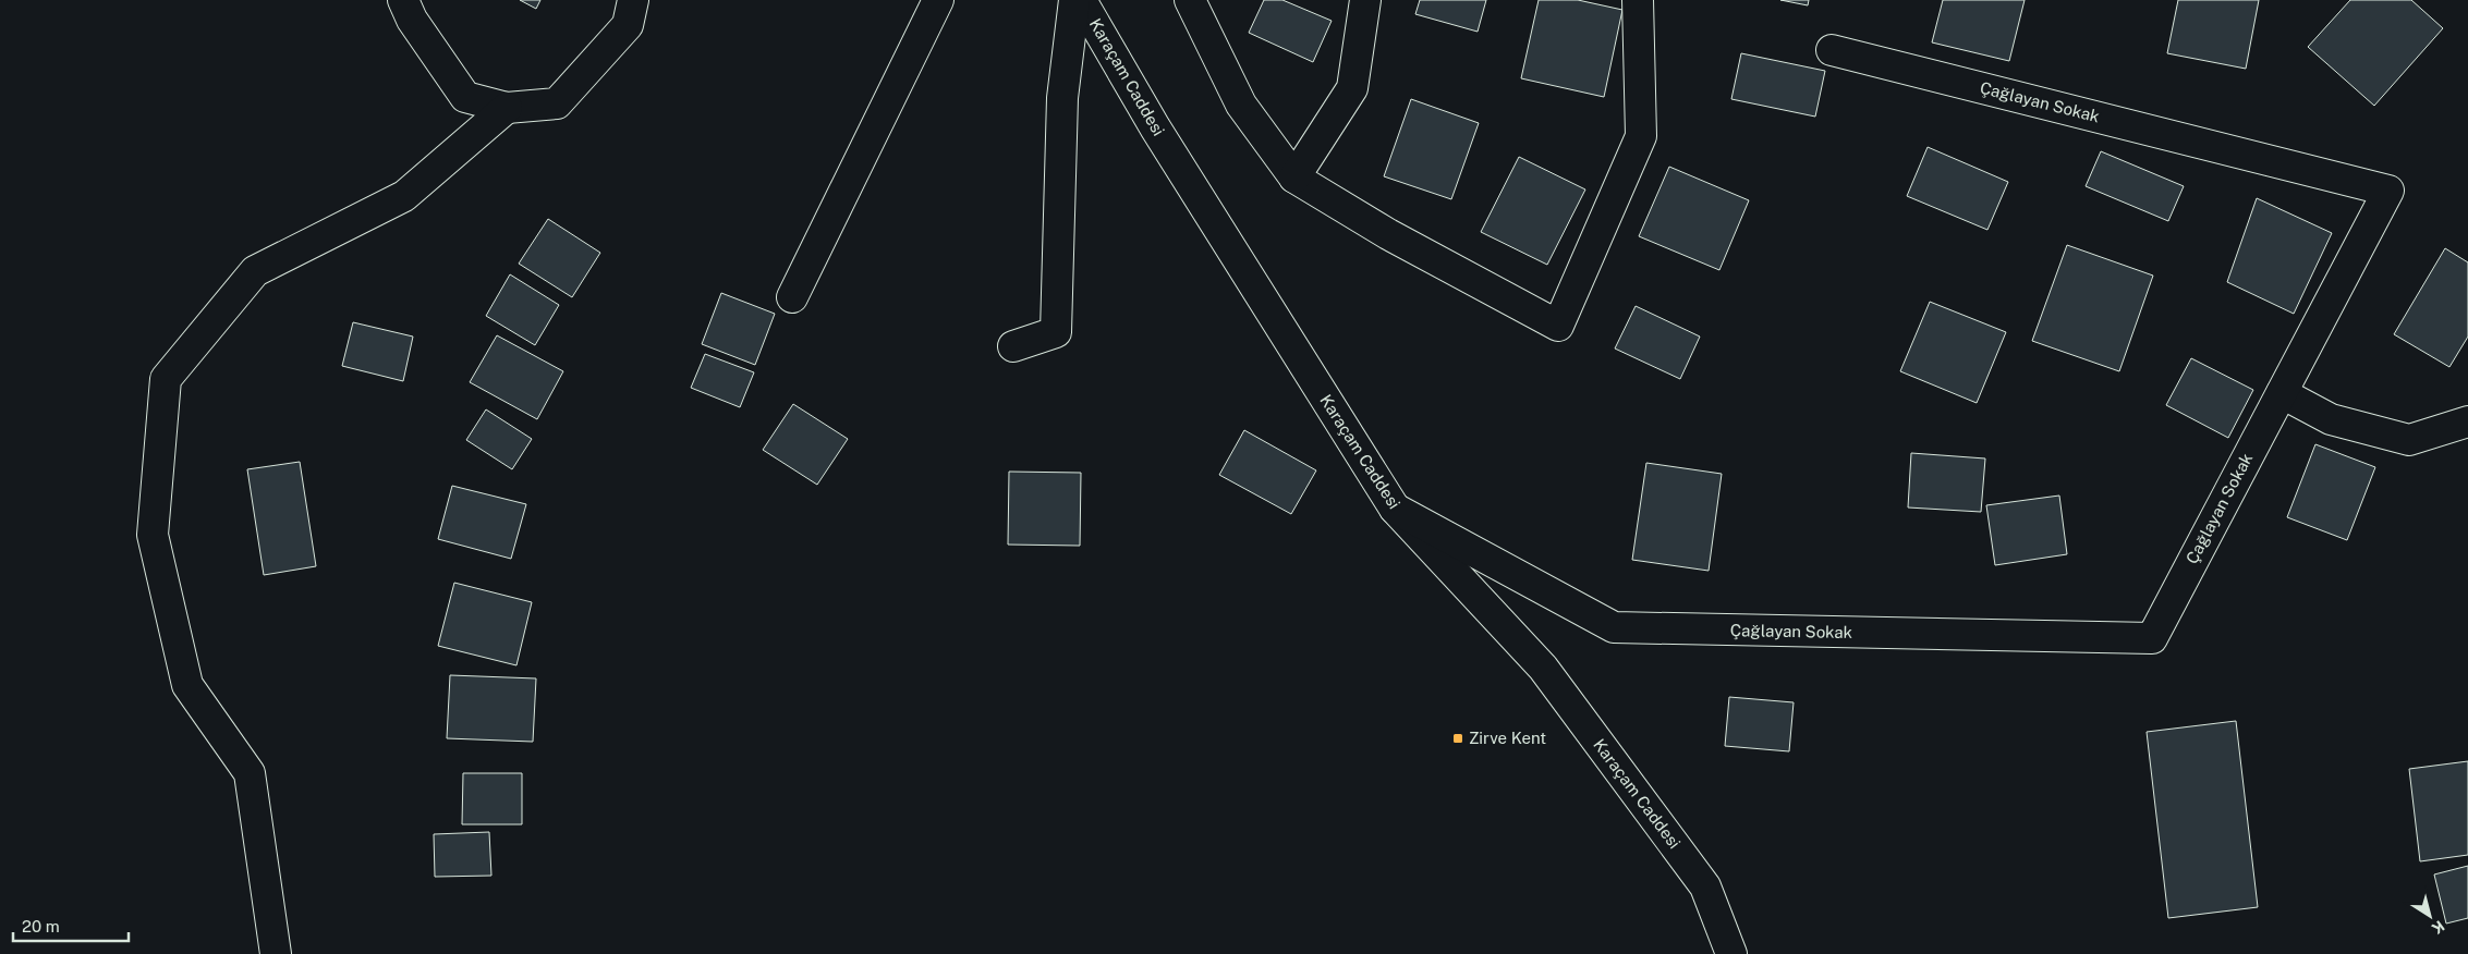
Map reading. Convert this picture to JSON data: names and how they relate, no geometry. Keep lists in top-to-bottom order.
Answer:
{
  "streets": {
    "street": ["Karaçam Caddesi", "Çağlayan Sokak"]
  },
  "crossings": [
    ["Karaçam Caddesi", "Çağlayan Sokak"]
  ],
  "places": {
    "transit": ["Zirve Kent"]
  },
  "scale_bar": "20 m",
  "north": "bottom right"
}
